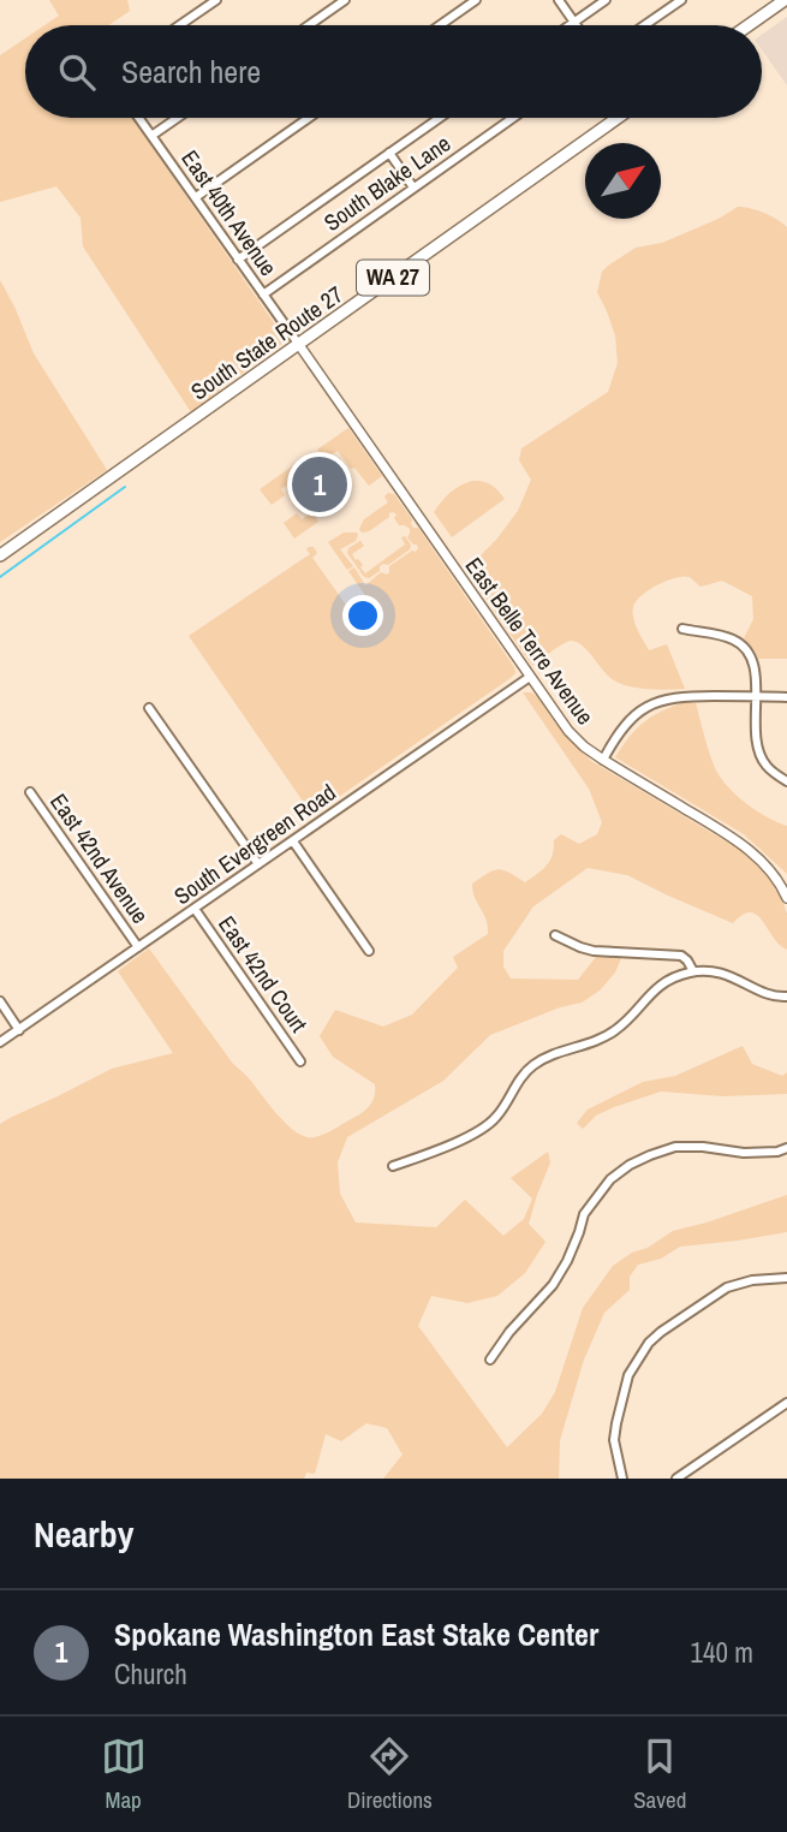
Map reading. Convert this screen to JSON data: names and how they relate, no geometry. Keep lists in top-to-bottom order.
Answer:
{
  "streets": {
    "main road": ["WA 27", "South State Route 27"],
    "street": [
      "South Blake Lane",
      "East 40th Avenue",
      "East Belle Terre Avenue",
      "South Evergreen Road",
      "East 42nd Avenue",
      "East 42nd Court"
    ]
  },
  "crossings": [
    ["South Blake Lane", "East 40th Avenue"],
    ["East 40th Avenue", "South State Route 27"],
    ["East 40th Avenue", "East Belle Terre Avenue"],
    ["South State Route 27", "East Belle Terre Avenue"],
    ["East Belle Terre Avenue", "South Evergreen Road"],
    ["South Evergreen Road", "East 42nd Avenue"],
    ["South Evergreen Road", "East 42nd Court"]
  ],
  "north": "top right",
  "page": {
    "search": "Search here",
    "pins": "1",
    "heading": "Nearby",
    "list": [
      {
        "mark": "1",
        "name": "Spokane Washington East Stake Center",
        "note": "Church",
        "value": "140 m"
      }
    ],
    "nav": ["Map", "Directions", "Saved"]
  }
}
